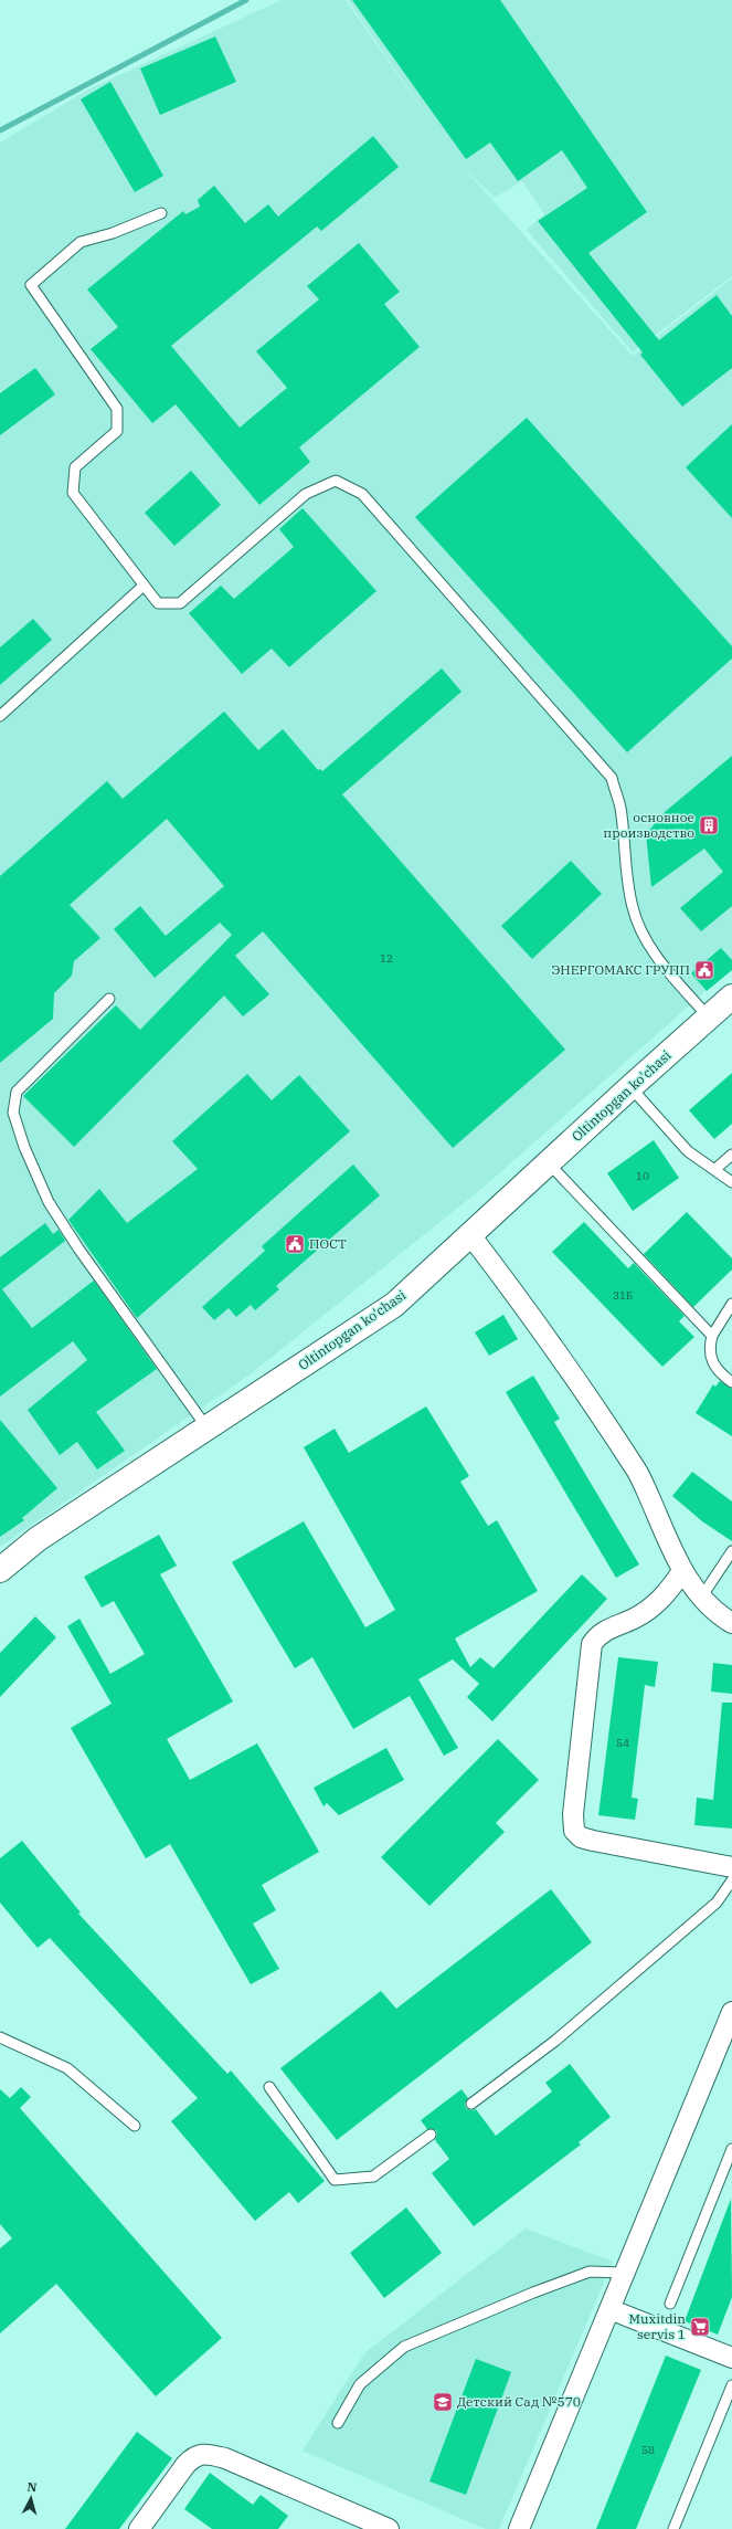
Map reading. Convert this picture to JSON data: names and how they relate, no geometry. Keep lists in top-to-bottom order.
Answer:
{
  "streets": {
    "street": ["Oltintopgan ko'chasi"]
  },
  "places": {
    "building": ["основное производство"],
    "public building": ["ЭНЕРГОМАКС ГРУПП", "ПОСТ"],
    "supermarket": ["Muxitdin servis 1"],
    "school or university": ["Детский Сад №570"]
  },
  "house_numbers": [
    "12",
    "10",
    "31Б",
    "54",
    "58"
  ],
  "north": "top"
}
